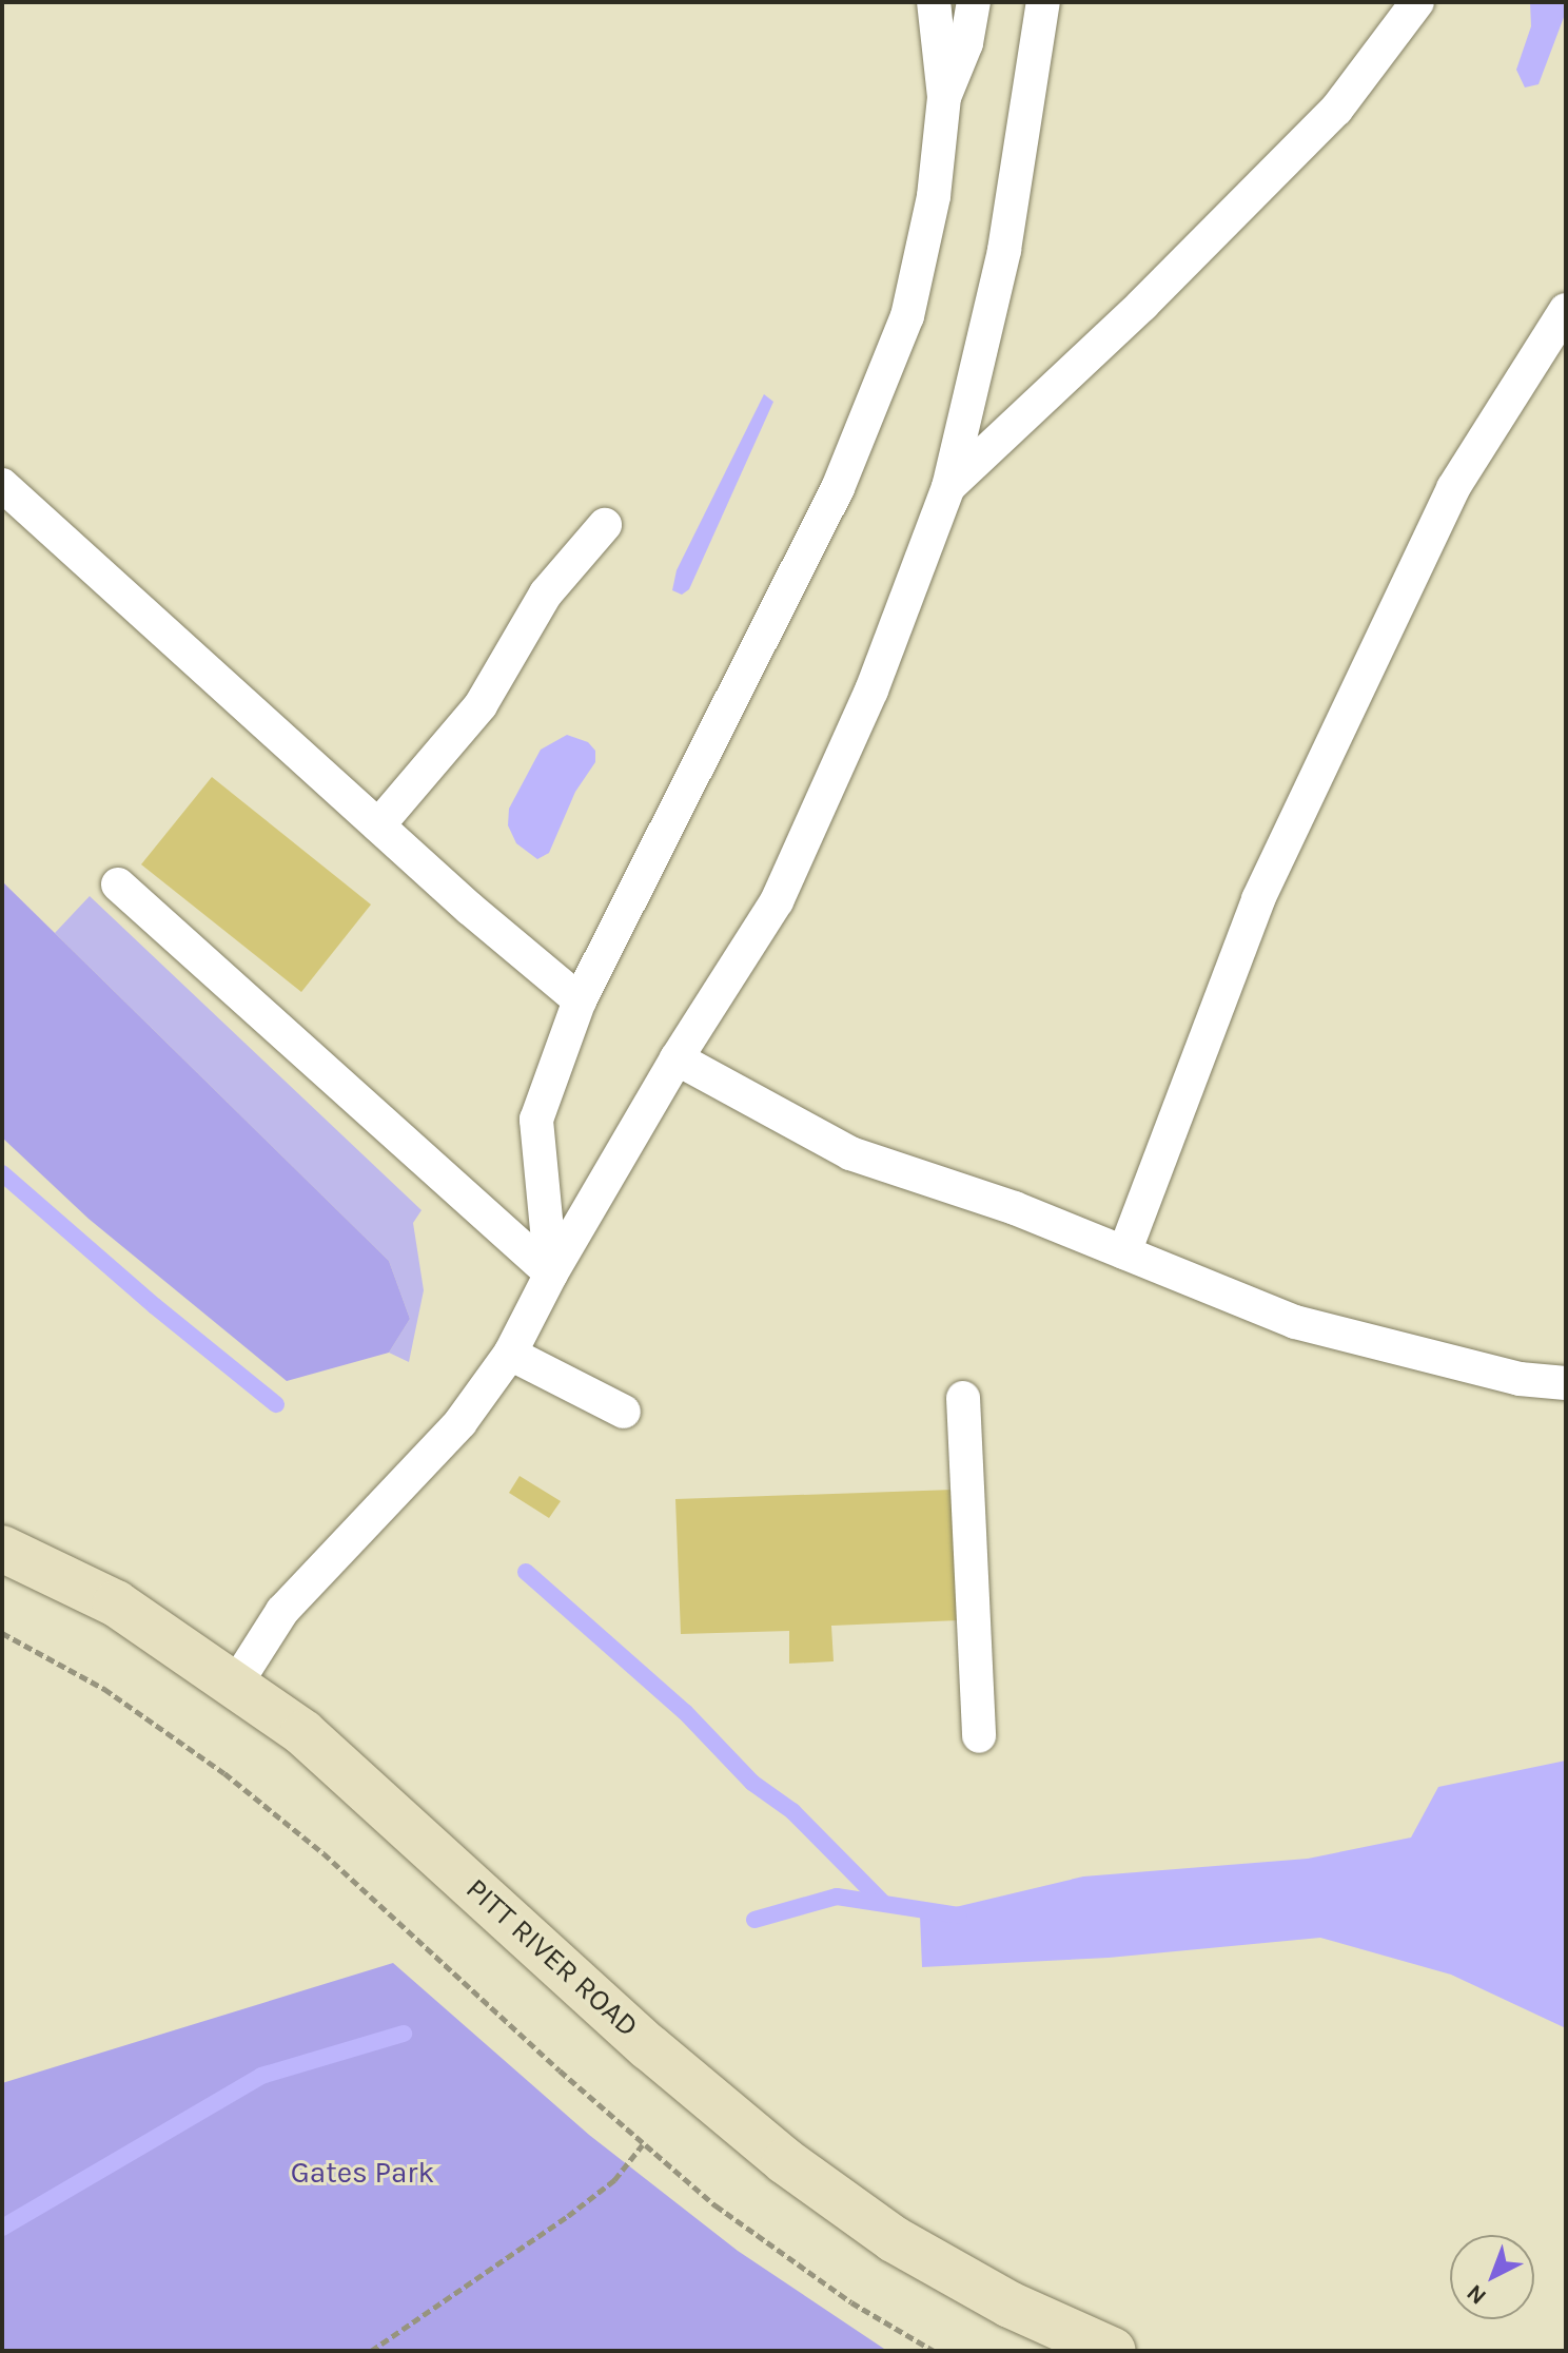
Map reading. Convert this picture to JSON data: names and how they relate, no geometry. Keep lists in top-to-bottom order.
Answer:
{
  "streets": {
    "main road": ["PITT RIVER ROAD"]
  },
  "parks": ["Gates Park"],
  "north": "bottom left"
}
